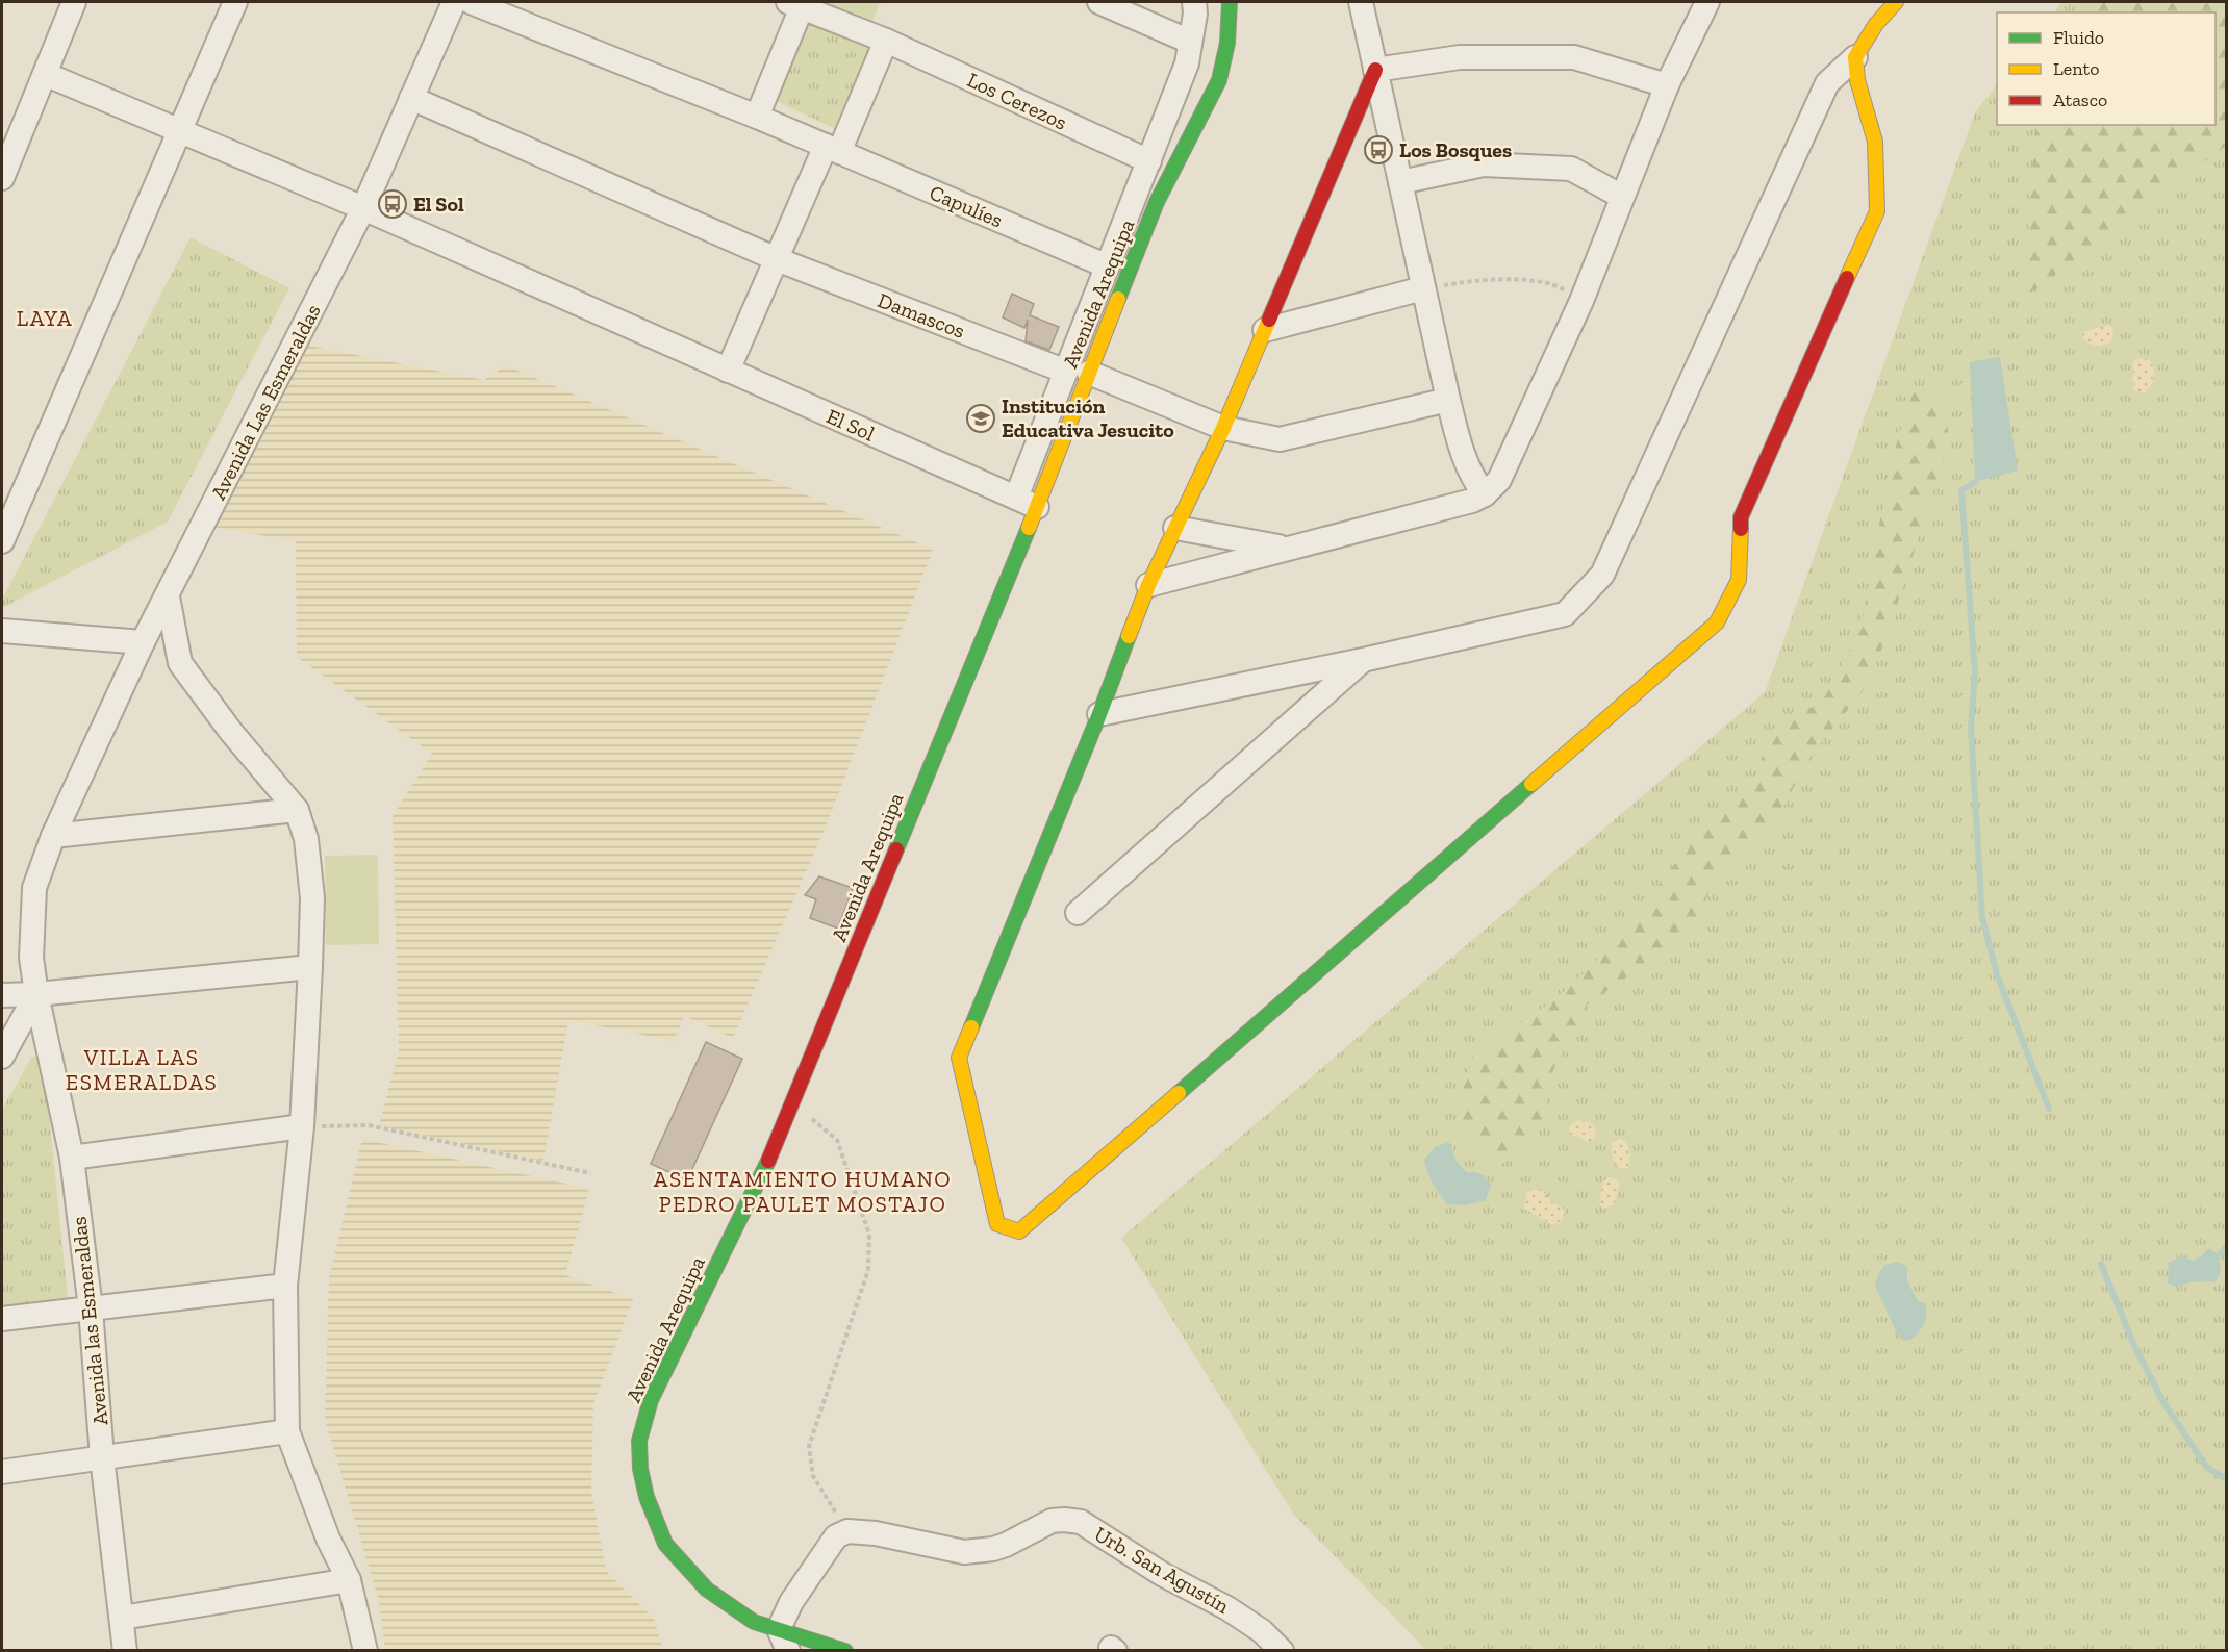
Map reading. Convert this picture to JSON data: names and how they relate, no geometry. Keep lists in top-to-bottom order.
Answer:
{
  "streets": {
    "street": [
      "Los Cerezos",
      "Capulíes",
      "Avenida Arequipa",
      "Damascos",
      "Avenida Las Esmeraldas",
      "El Sol",
      "Avenida las Esmeraldas",
      "Urb. San Agustín"
    ]
  },
  "crossings": [
    ["Avenida Arequipa", "Damascos"],
    ["Avenida Arequipa", "El Sol"],
    ["Damascos", "Avenida Las Esmeraldas"],
    ["Avenida Las Esmeraldas", "El Sol"]
  ],
  "districts": ["LAYA", "VILLA LAS ESMERALDAS", "ASENTAMIENTO HUMANO PEDRO PAULET MOSTAJO"],
  "places": {
    "bus stop": ["Los Bosques", "El Sol"],
    "school or university": ["Institución Educativa Jesucito"]
  },
  "legend": ["Fluido", "Lento", "Atasco"]
}
